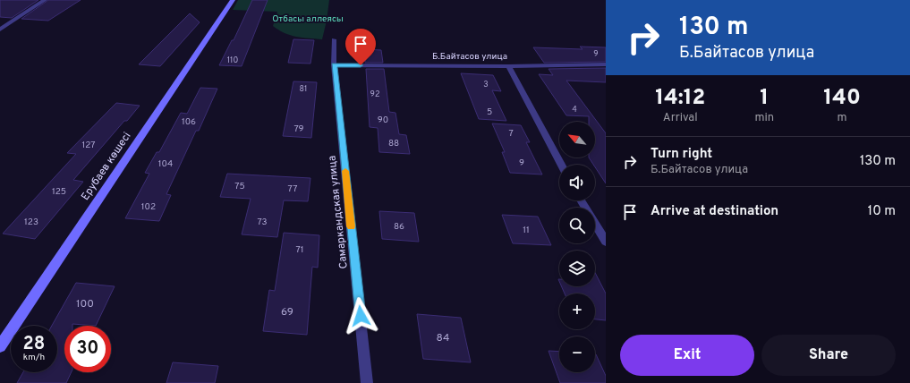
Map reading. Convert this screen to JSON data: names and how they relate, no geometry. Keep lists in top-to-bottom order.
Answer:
{
  "streets": {
    "main road": ["Ерубаев көшесі"],
    "street": ["Б.Байтасов улица", "Самаркандская улица"]
  },
  "crossings": [
    ["Б.Байтасов улица", "Самаркандская улица"]
  ],
  "parks": ["Отбасы аллеясы"],
  "house_numbers": [
    "9",
    "110",
    "3",
    "81",
    "92",
    "4",
    "5",
    "90",
    "106",
    "79",
    "7",
    "88",
    "127",
    "9",
    "104",
    "75",
    "77",
    "125",
    "102",
    "123",
    "73",
    "86",
    "11",
    "71",
    "100",
    "69",
    "84"
  ],
  "north": "top left",
  "page": {
    "turn": ["130 m", "Б.Байтасов улица"],
    "eta": [
      "14:12",
      "Arrival",
      "1",
      "min",
      "140",
      "m"
    ],
    "map_buttons": ["+", "−"],
    "list": [
      {
        "name": "Turn right",
        "note": "Б.Байтасов улица",
        "value": "130 m"
      },
      {
        "name": "Arrive at destination",
        "value": "10 m"
      }
    ],
    "speed": "28 km/h",
    "limit": "30",
    "buttons": ["Exit", "Share"]
  }
}
